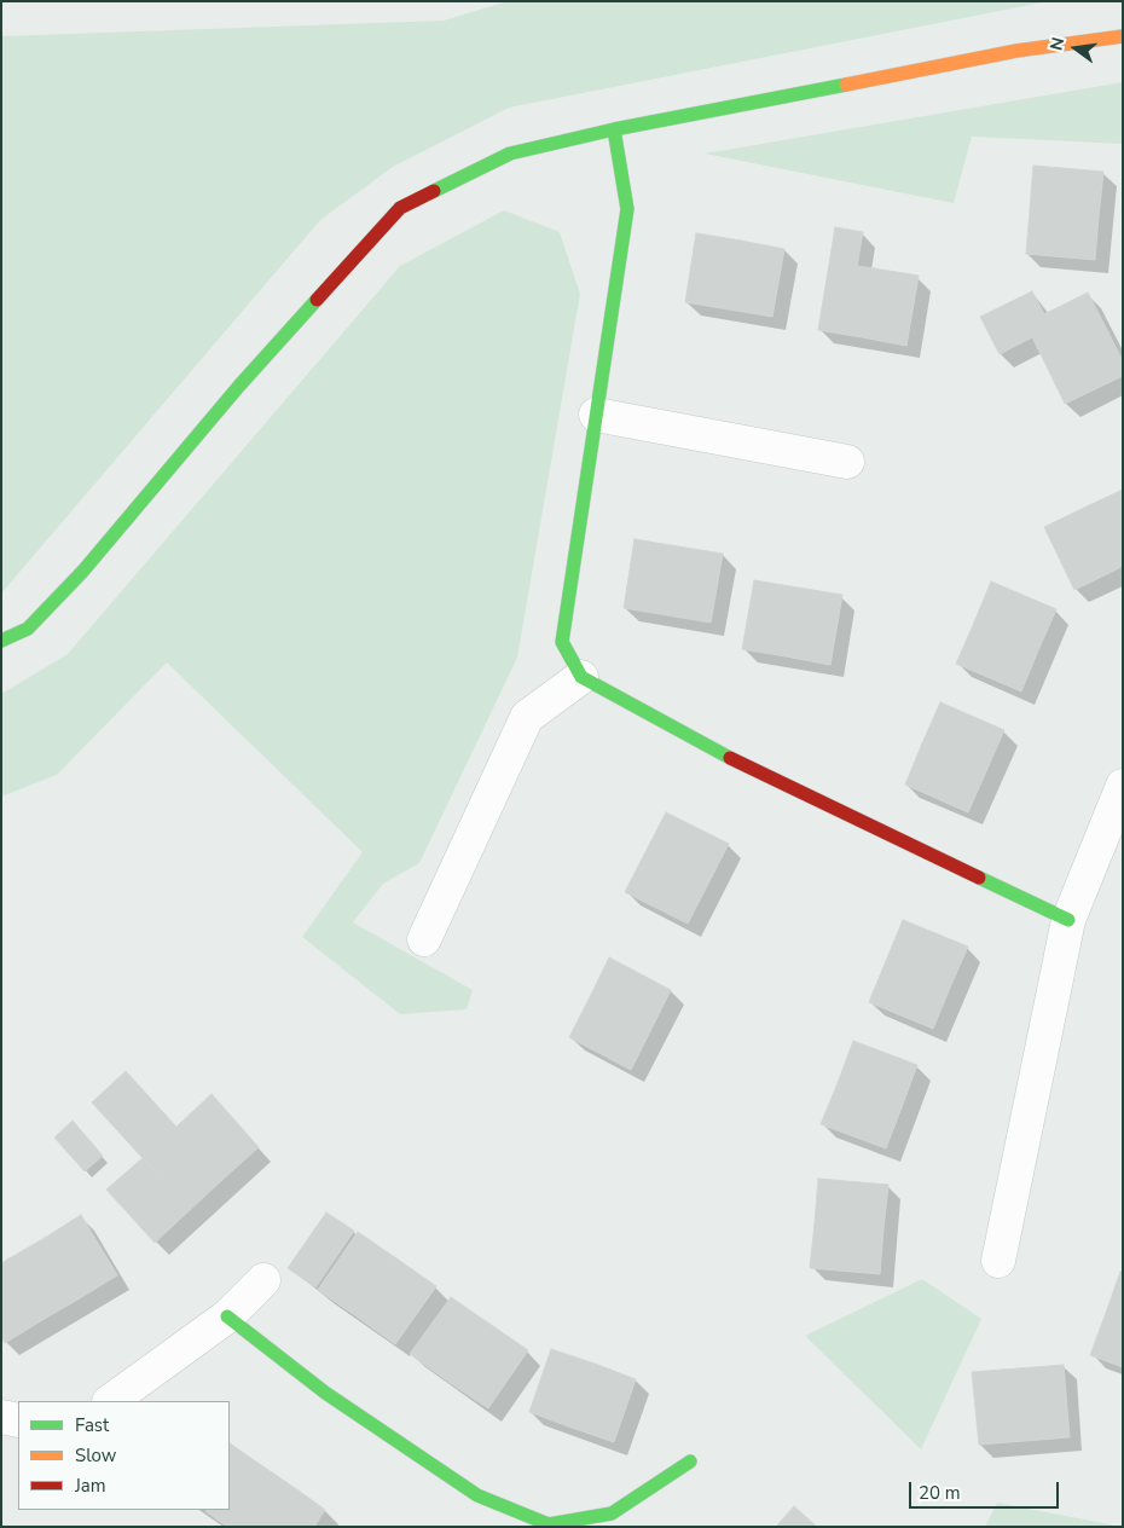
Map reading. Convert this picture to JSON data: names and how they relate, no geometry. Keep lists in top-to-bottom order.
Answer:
{
  "legend": ["Fast", "Slow", "Jam"],
  "scale_bar": "20 m",
  "north": "left"
}
